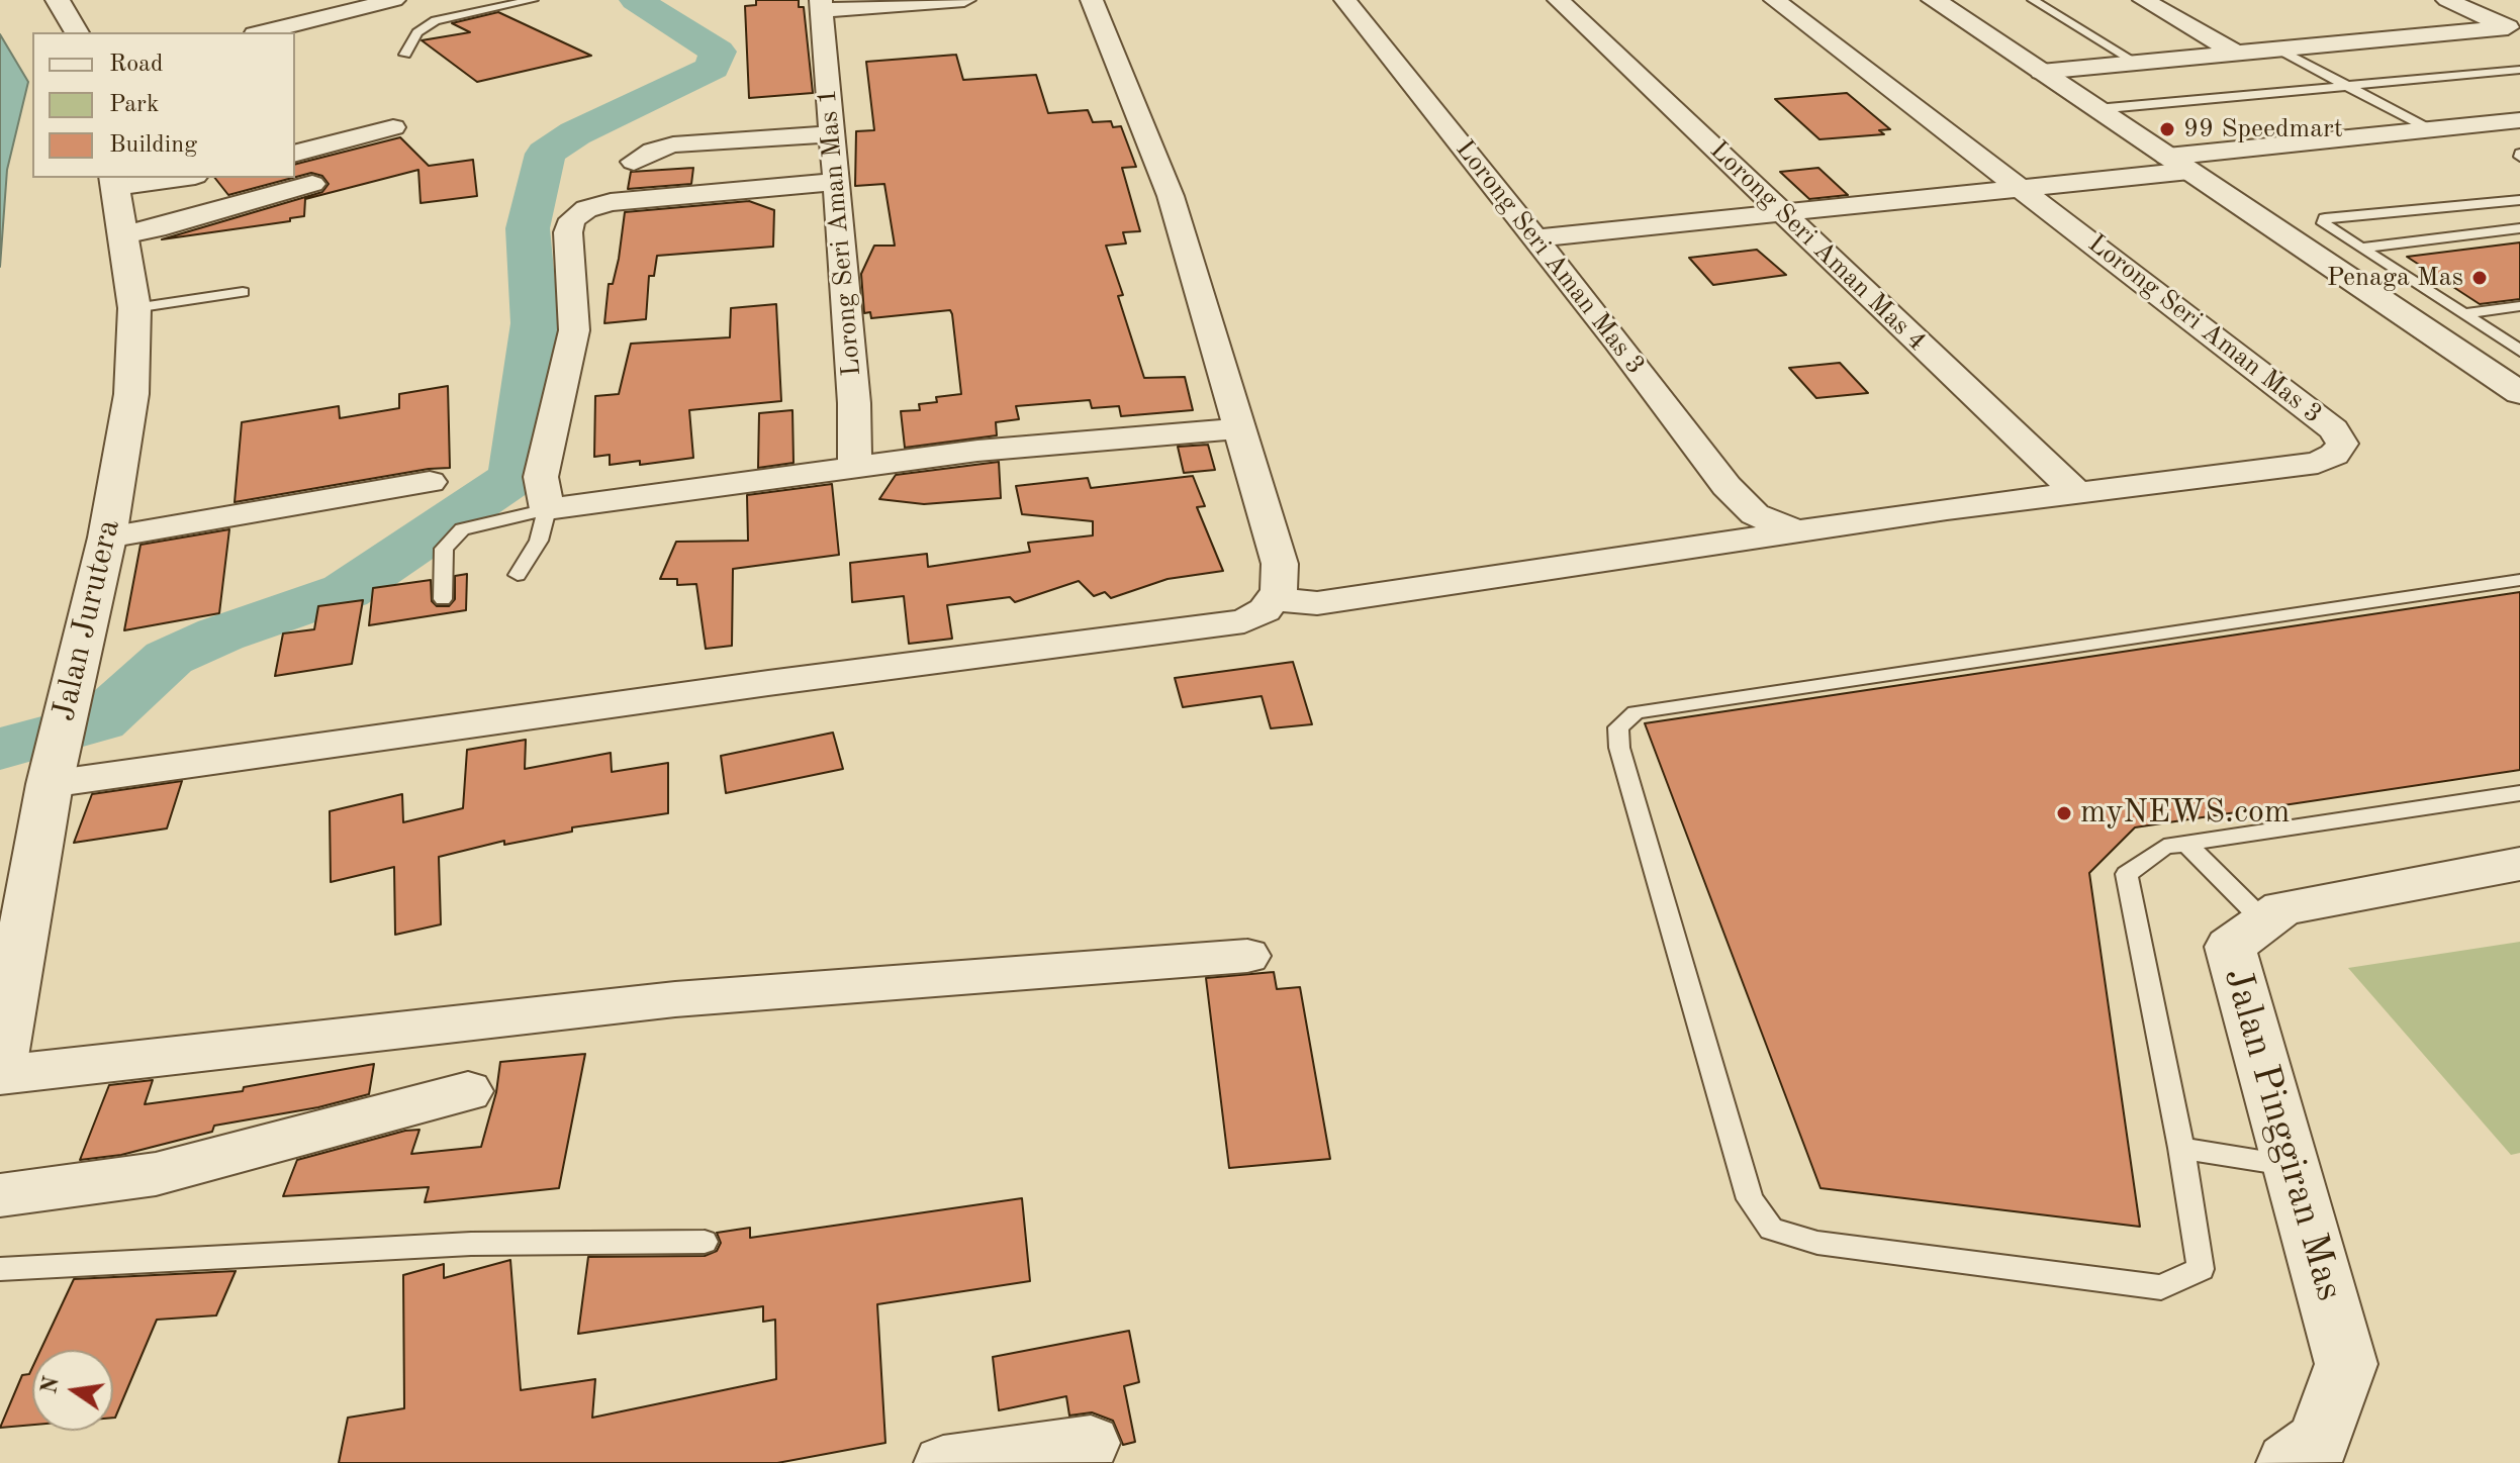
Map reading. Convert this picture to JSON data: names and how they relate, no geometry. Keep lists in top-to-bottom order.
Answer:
{
  "streets": {
    "street": [
      "Lorong Seri Aman Mas 1",
      "Lorong Seri Aman Mas 4",
      "Lorong Seri Aman Mas 3",
      "Jalan Jurutera",
      "Jalan Pinggiran Mas"
    ]
  },
  "crossings": [
    ["Lorong Seri Aman Mas 4", "Lorong Seri Aman Mas 3"]
  ],
  "places": ["99 Speedmart", "Penaga Mas", "myNEWS.com"],
  "legend": ["Road", "Park", "Building"],
  "north": "left"
}
